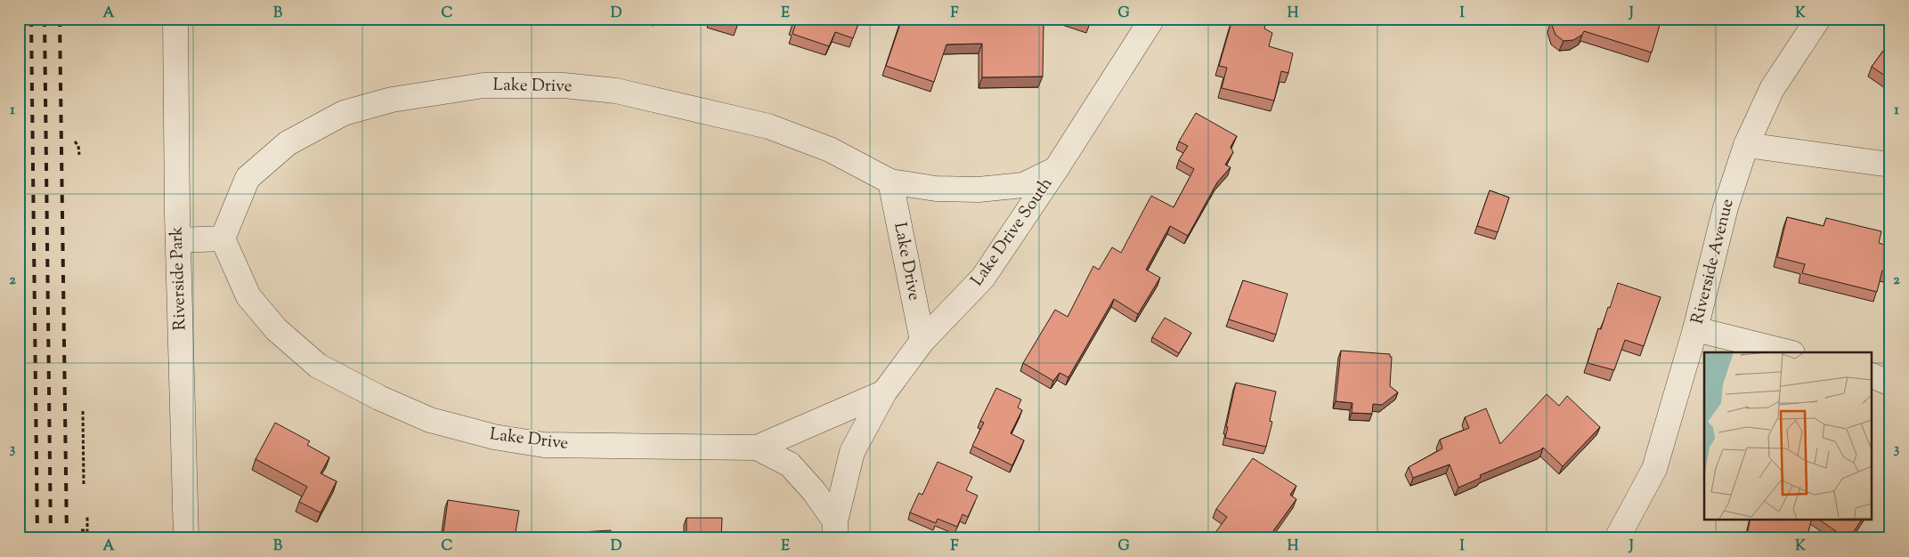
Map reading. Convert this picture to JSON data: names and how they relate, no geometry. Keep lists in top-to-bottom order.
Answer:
{
  "streets": {
    "street": [
      "Lake Drive",
      "Lake Drive South",
      "Riverside Avenue",
      "Riverside Park"
    ]
  },
  "crossings": [
    ["Lake Drive", "Lake Drive South"]
  ],
  "grid": {
    "columns": [
      "A",
      "B",
      "C",
      "D",
      "E",
      "F",
      "G",
      "H",
      "I",
      "J",
      "K"
    ],
    "rows": ["1", "2", "3"]
  }
}
